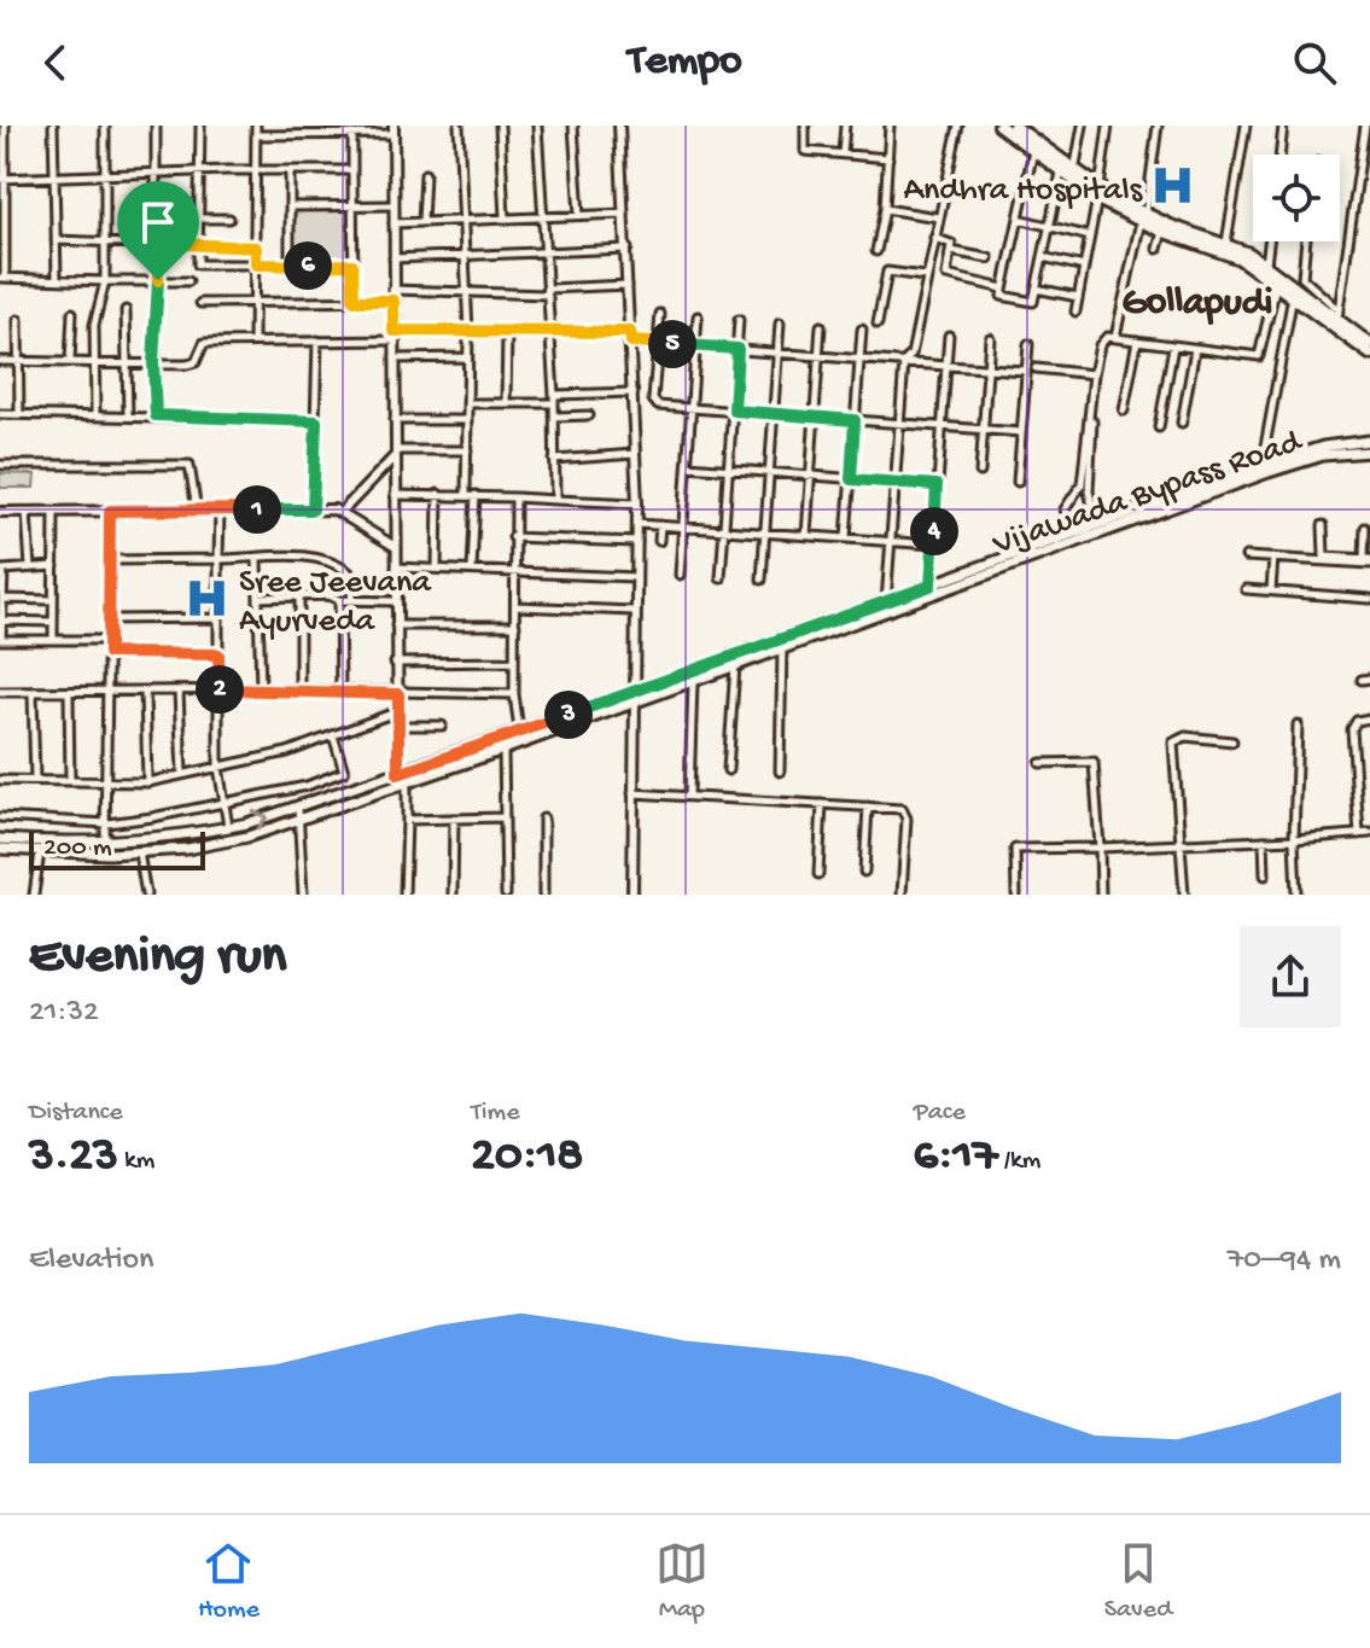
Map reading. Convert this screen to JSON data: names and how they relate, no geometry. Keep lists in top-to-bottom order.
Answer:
{
  "streets": {
    "main road": ["Vijawada Bypass Road"]
  },
  "districts": ["Gollapudi"],
  "places": {
    "hospital": ["Andhra Hospitals", "Sree Jeevana Ayurveda"]
  },
  "scale_bar": "200 m",
  "page": {
    "header": "Tempo",
    "pins": [
      "6",
      "5",
      "1",
      "4",
      "2",
      "3"
    ],
    "scale": "200 m",
    "heading": ["Evening run", "21:32"],
    "stats": [
      ["Distance", "3.23 km"],
      ["Time", "20:18"],
      ["Pace", "6:17 /km"]
    ],
    "chart": ["Elevation", "70–94 m"],
    "tabs": ["Home", "Map", "Saved"]
  }
}
